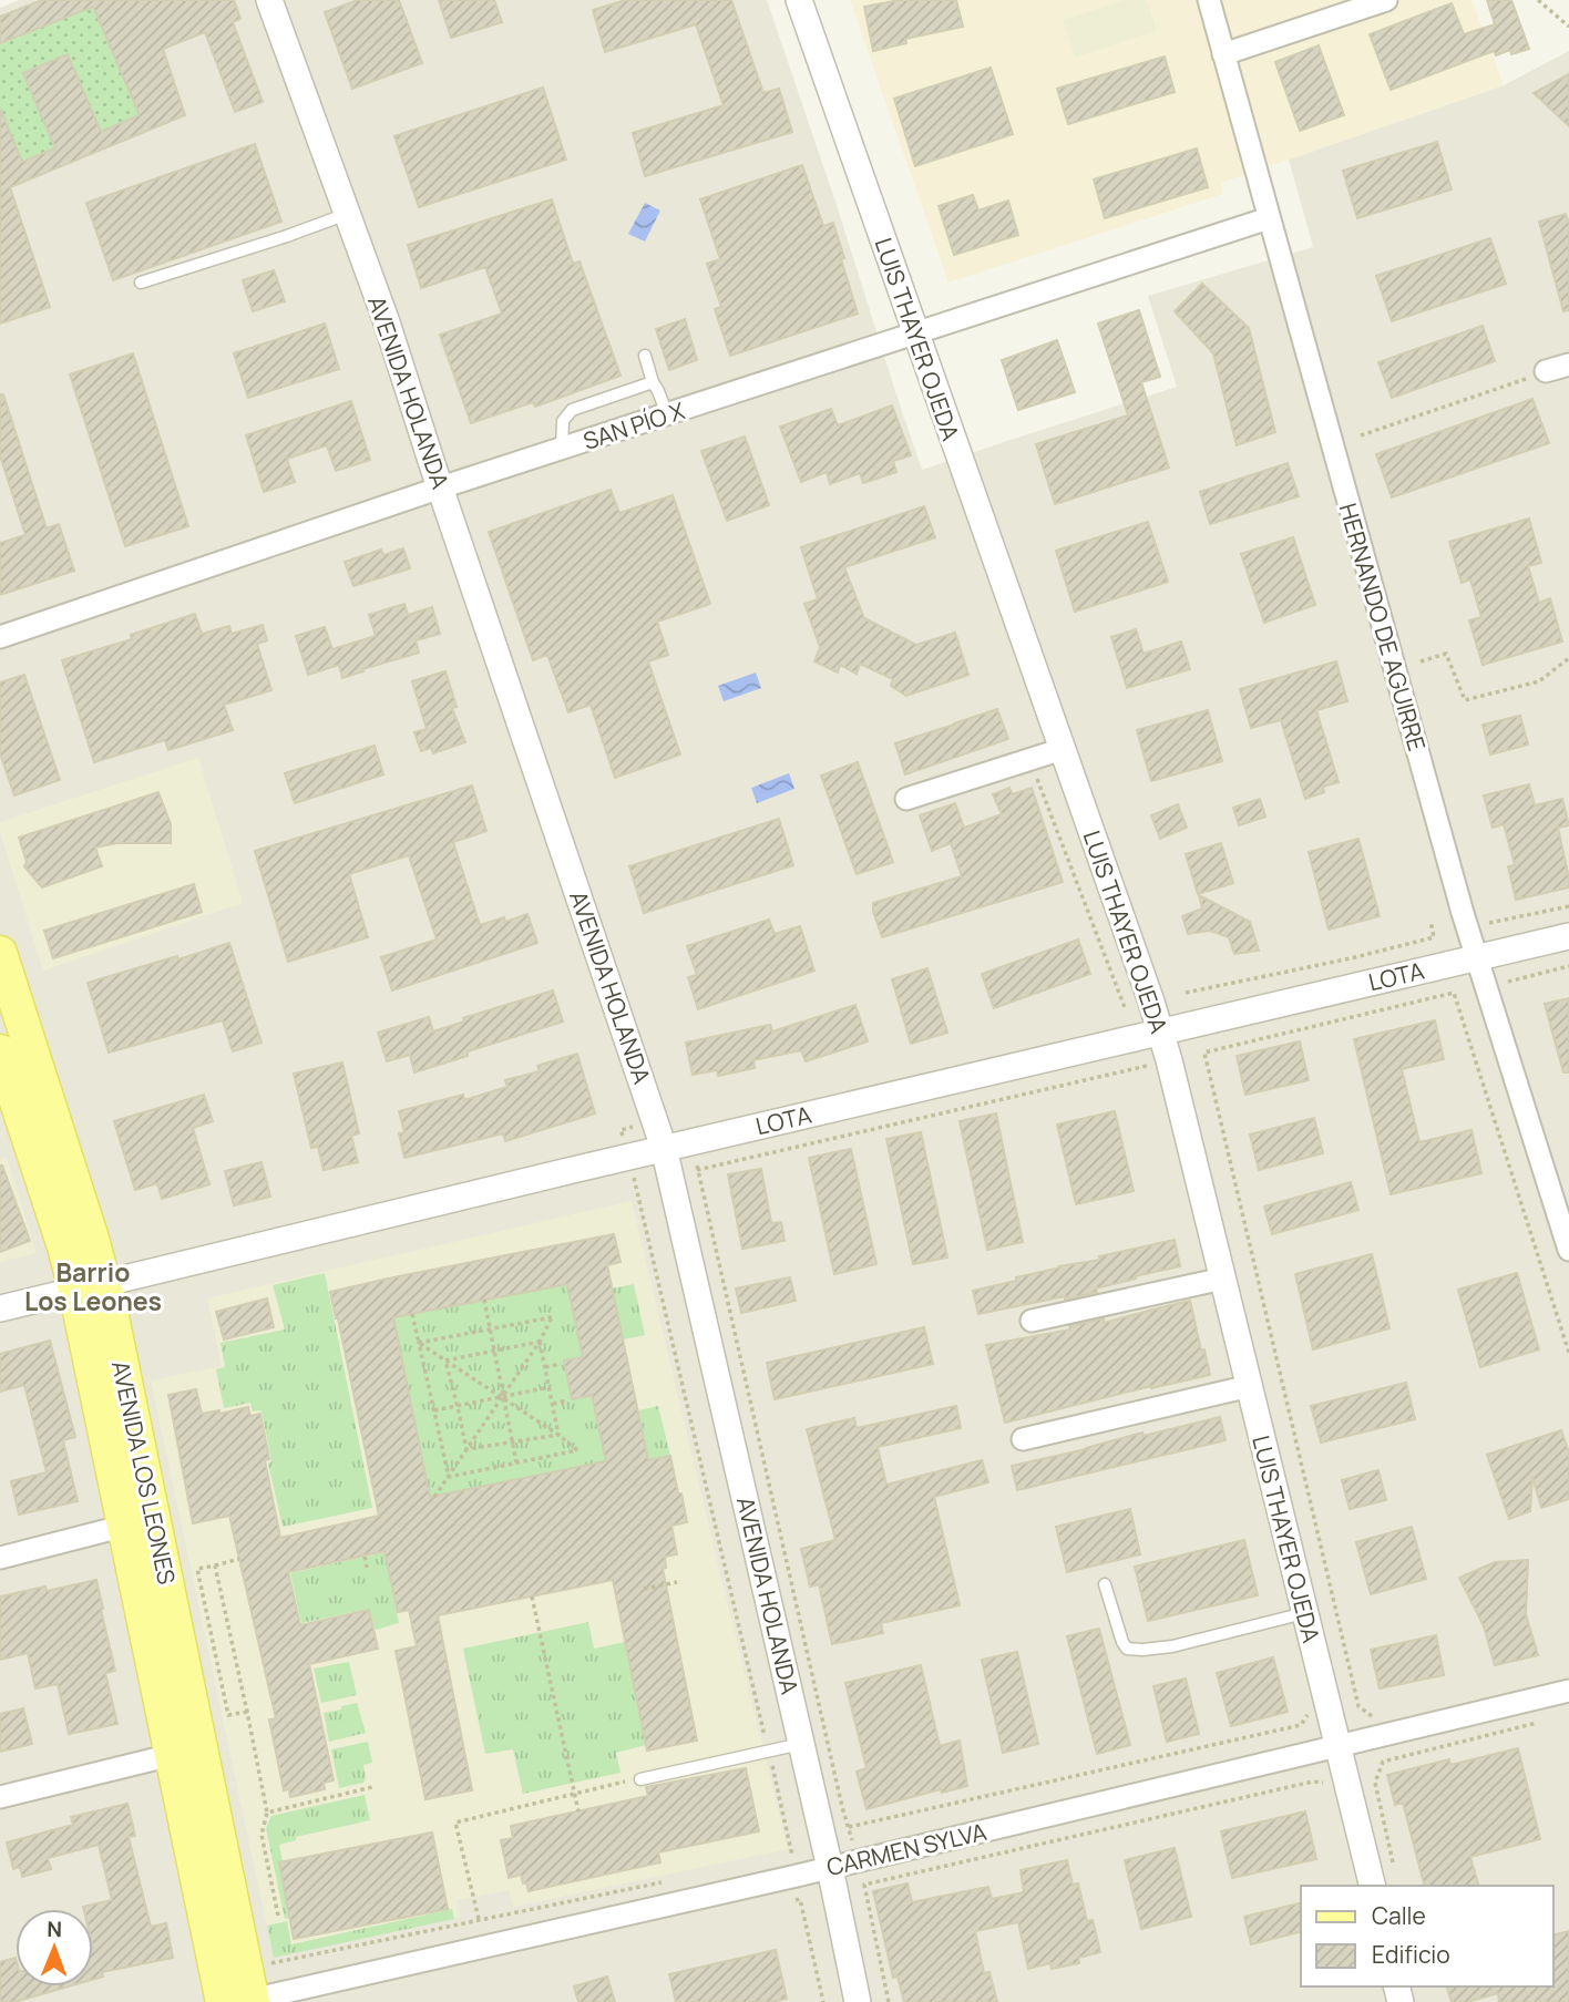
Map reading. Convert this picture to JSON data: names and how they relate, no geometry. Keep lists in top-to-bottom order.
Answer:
{
  "streets": {
    "main road": ["AVENIDA LOS LEONES"],
    "street": [
      "LUIS THAYER OJEDA",
      "AVENIDA HOLANDA",
      "SAN PÍO X",
      "HERNANDO DE AGUIRRE",
      "LOTA",
      "CARMEN SYLVA"
    ]
  },
  "crossings": [
    ["LUIS THAYER OJEDA", "SAN PÍO X"],
    ["LUIS THAYER OJEDA", "LOTA"],
    ["LUIS THAYER OJEDA", "CARMEN SYLVA"],
    ["AVENIDA HOLANDA", "SAN PÍO X"],
    ["AVENIDA HOLANDA", "LOTA"],
    ["AVENIDA HOLANDA", "CARMEN SYLVA"],
    ["SAN PÍO X", "HERNANDO DE AGUIRRE"],
    ["HERNANDO DE AGUIRRE", "LOTA"],
    ["LOTA", "AVENIDA LOS LEONES"],
    ["AVENIDA LOS LEONES", "CARMEN SYLVA"]
  ],
  "districts": ["Barrio Los Leones"],
  "legend": ["Calle", "Edificio"],
  "north": "top"
}
